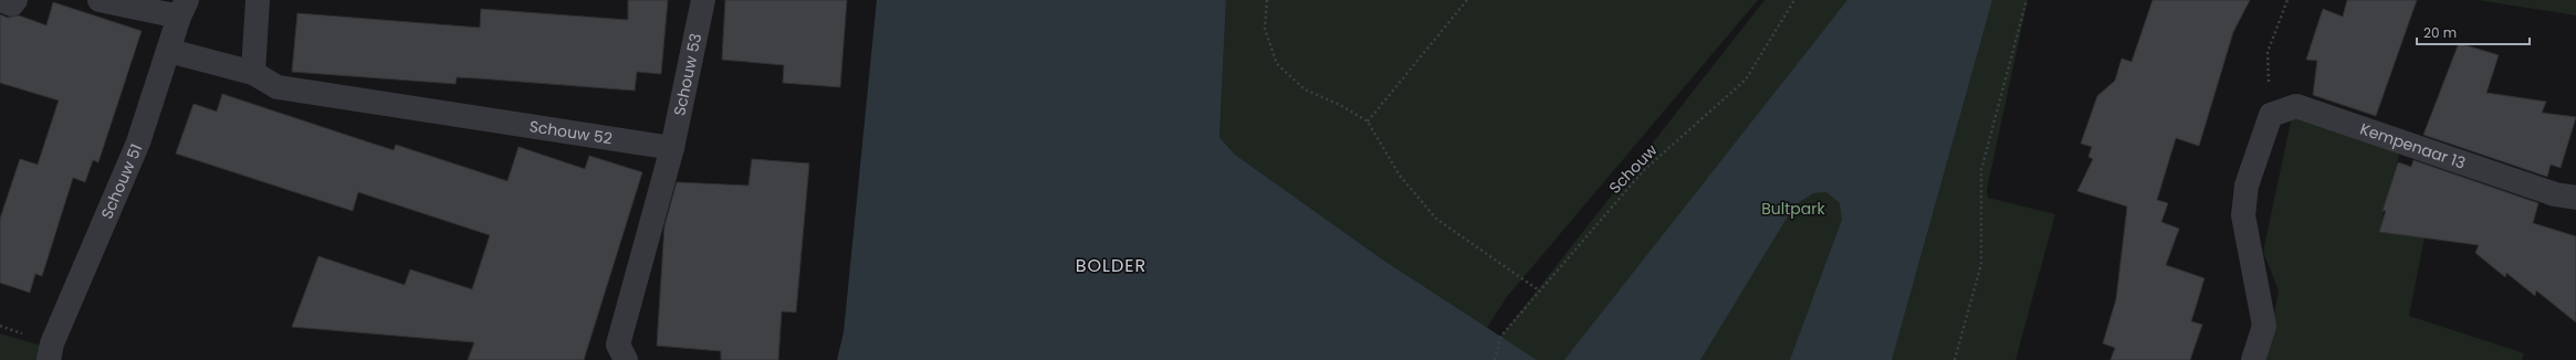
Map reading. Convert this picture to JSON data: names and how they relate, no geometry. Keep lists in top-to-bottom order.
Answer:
{
  "streets": {
    "street": [
      "Schouw 53",
      "Schouw 52",
      "Kempenaar 13",
      "Schouw 51"
    ],
    "path": ["Schouw"]
  },
  "crossings": [
    ["Schouw 53", "Schouw 52"],
    ["Schouw 52", "Schouw 51"]
  ],
  "districts": ["BOLDER"],
  "parks": ["Bultpark"],
  "scale_bar": "20 m"
}
